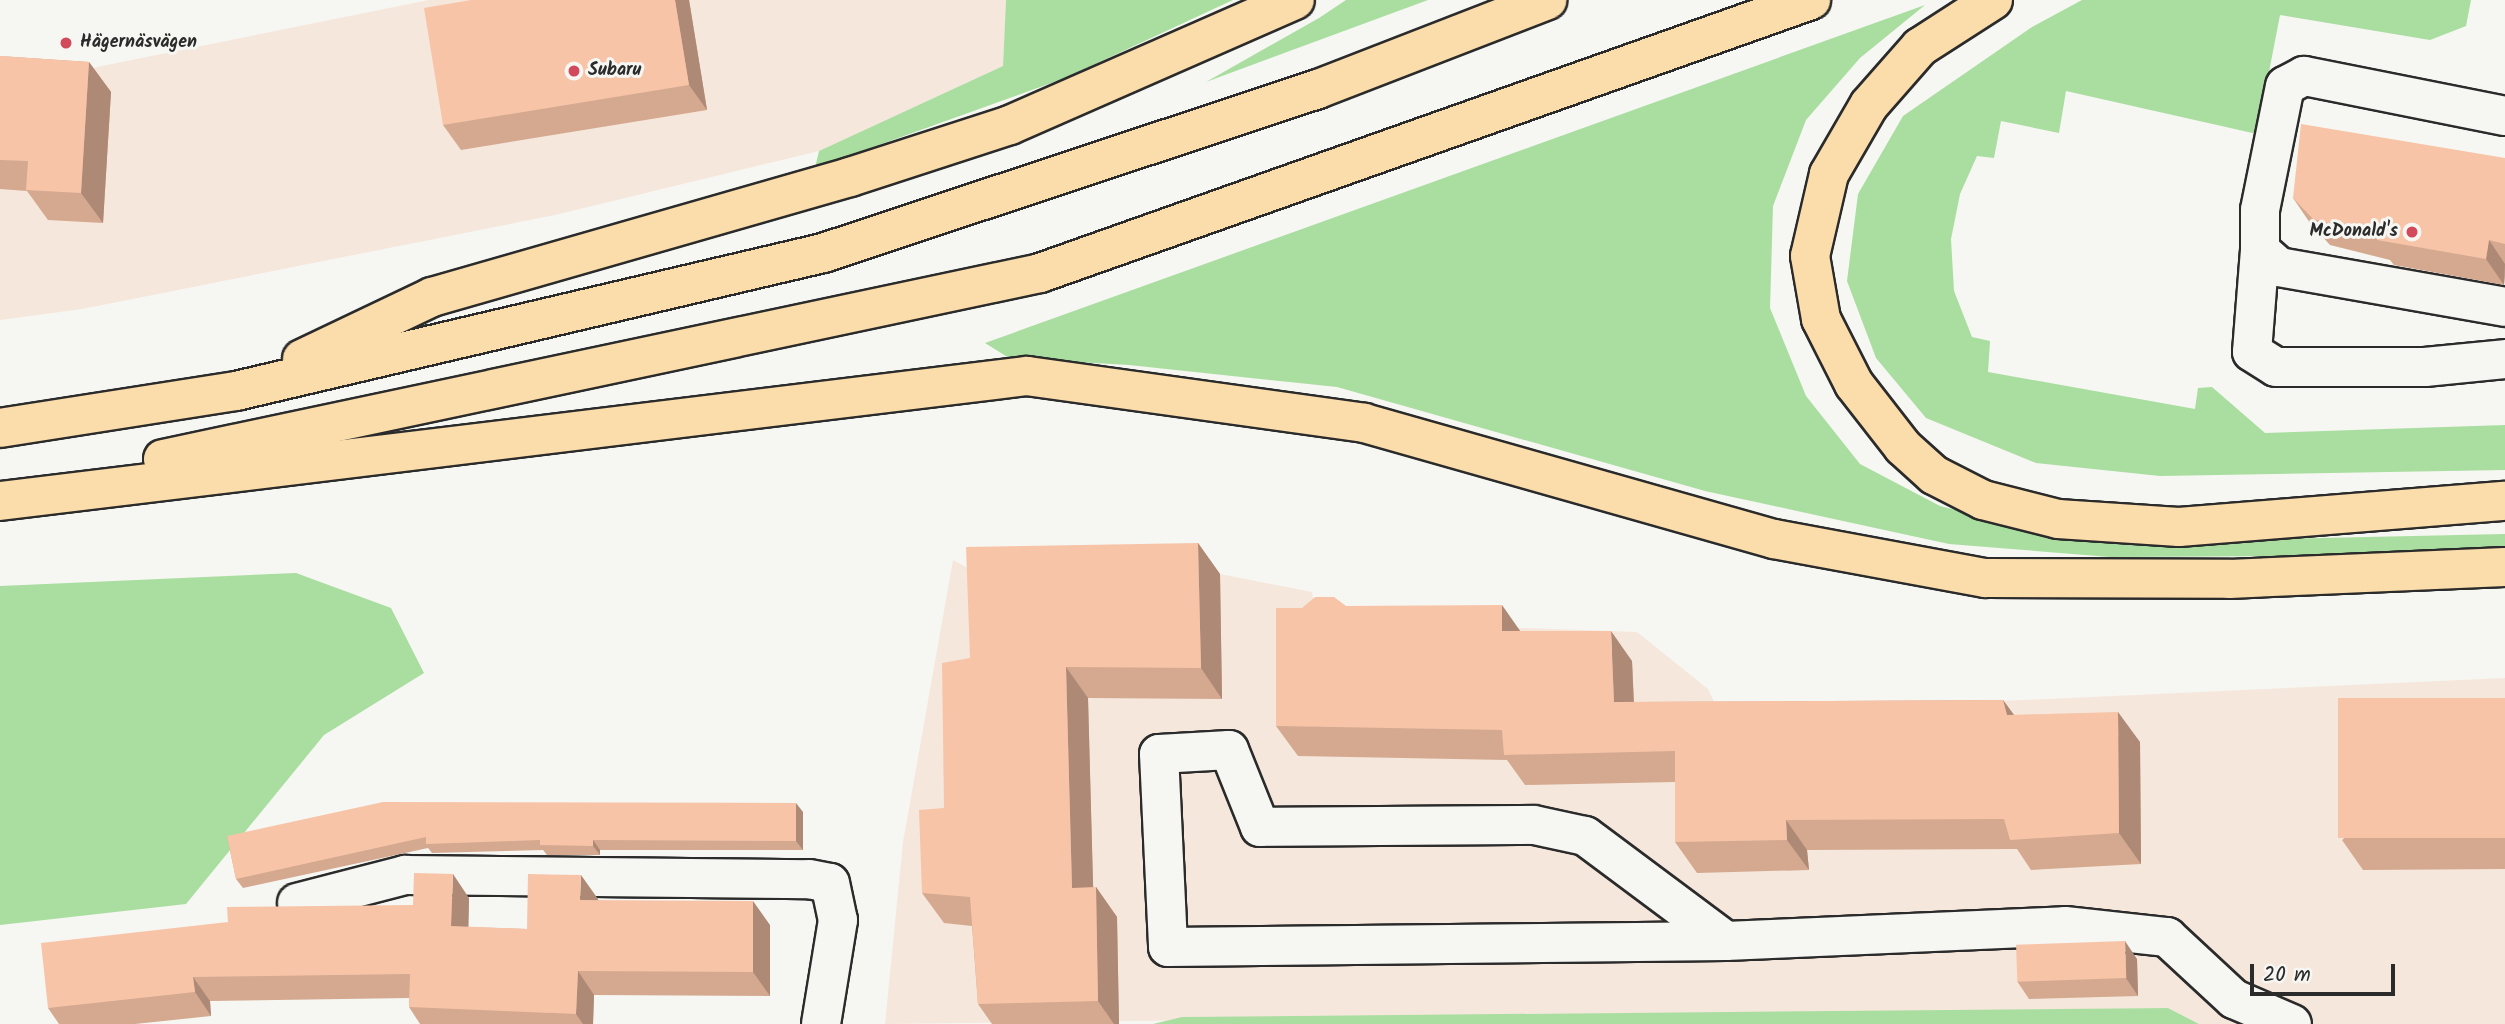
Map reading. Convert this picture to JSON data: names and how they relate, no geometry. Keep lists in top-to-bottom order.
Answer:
{
  "places": ["Hägernäsvägen", "Subaru", "McDonald's"],
  "scale_bar": "20 m"
}
